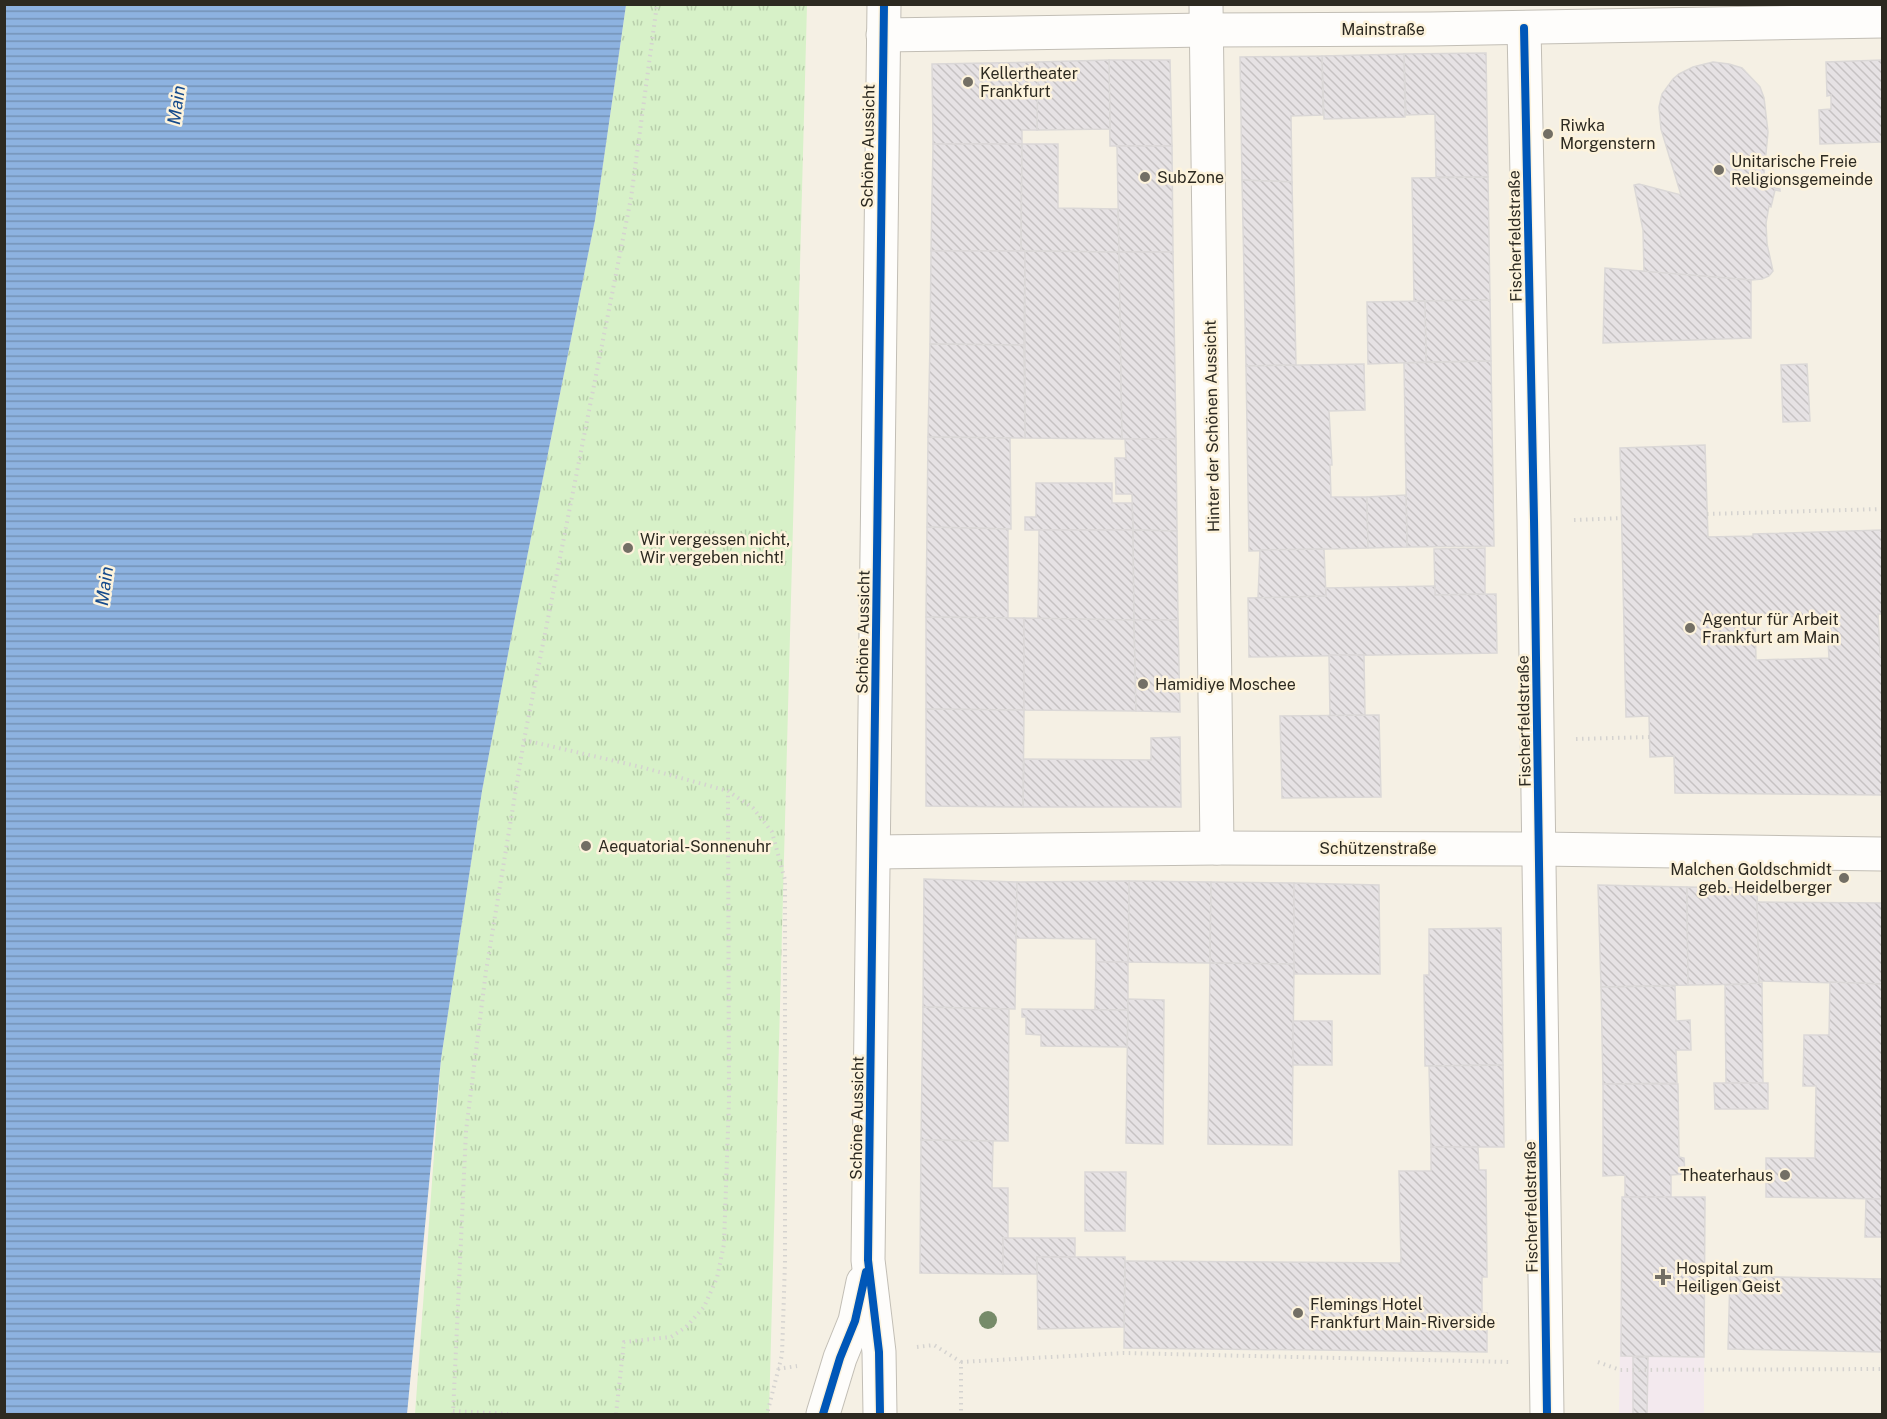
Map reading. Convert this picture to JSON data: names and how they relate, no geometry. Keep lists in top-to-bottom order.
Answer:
{
  "streets": {
    "street": [
      "Mainstraße",
      "Schöne Aussicht",
      "Fischerfeldstraße",
      "Hinter der Schönen Aussicht",
      "Schützenstraße"
    ]
  },
  "crossings": [
    ["Mainstraße", "Schöne Aussicht"],
    ["Mainstraße", "Fischerfeldstraße"],
    ["Mainstraße", "Hinter der Schönen Aussicht"],
    ["Schöne Aussicht", "Schützenstraße"],
    ["Fischerfeldstraße", "Schützenstraße"],
    ["Hinter der Schönen Aussicht", "Schützenstraße"]
  ],
  "water": ["Main"],
  "places": {
    "other": [
      "Kellertheater Frankfurt",
      "Riwka Morgenstern",
      "Unitarische Freie Religionsgemeinde",
      "SubZone",
      "Wir vergessen nicht, Wir vergeben nicht!",
      "Agentur für Arbeit Frankfurt am Main",
      "Hamidiye Moschee",
      "Aequatorial-Sonnenuhr",
      "Malchen Goldschmidt geb. Heidelberger",
      "Theaterhaus",
      "Flemings Hotel Frankfurt Main-Riverside"
    ],
    "health": ["Hospital zum Heiligen Geist"]
  }
}
